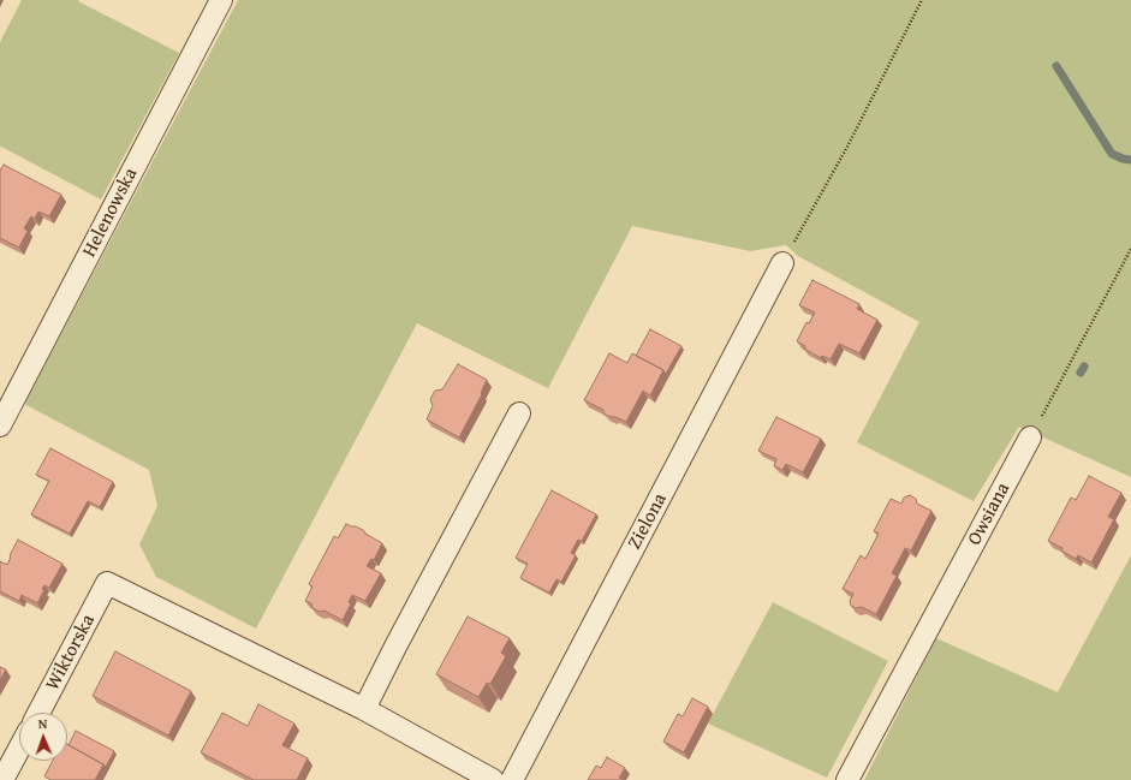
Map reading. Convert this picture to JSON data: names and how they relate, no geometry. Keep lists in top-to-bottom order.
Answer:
{
  "streets": {
    "street": [
      "Helenowska",
      "Owsiana",
      "Zielona",
      "Wiktorska"
    ]
  },
  "north": "top"
}
